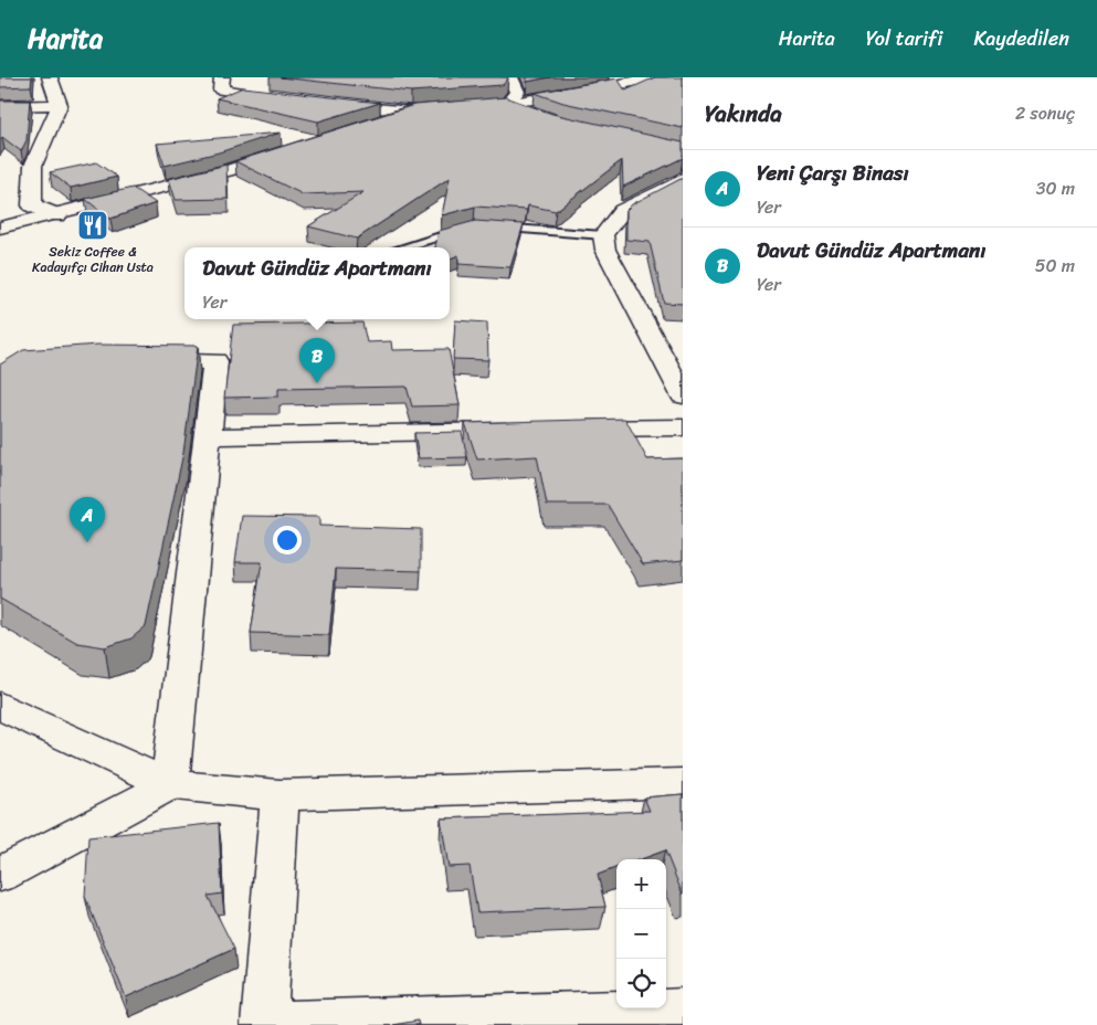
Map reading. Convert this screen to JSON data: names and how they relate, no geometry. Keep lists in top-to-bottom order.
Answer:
{
  "places": {
    "restaurant": ["Sekiz Coffee & Kadayıfçı Cihan Usta"]
  },
  "page": {
    "header": "Harita",
    "nav": ["Harita", "Yol tarifi", "Kaydedilen"],
    "heading": ["Yakında", "2 sonuç"],
    "list": [
      {
        "mark": "A",
        "name": "Yeni Çarşı Binası",
        "note": "Yer",
        "value": "30 m"
      },
      {
        "mark": "B",
        "name": "Davut Gündüz Apartmanı",
        "note": "Yer",
        "value": "50 m"
      }
    ],
    "popup": ["Davut Gündüz Apartmanı", "Yer"],
    "pins": ["B", "A"],
    "map_buttons": ["+", "−"]
  }
}
